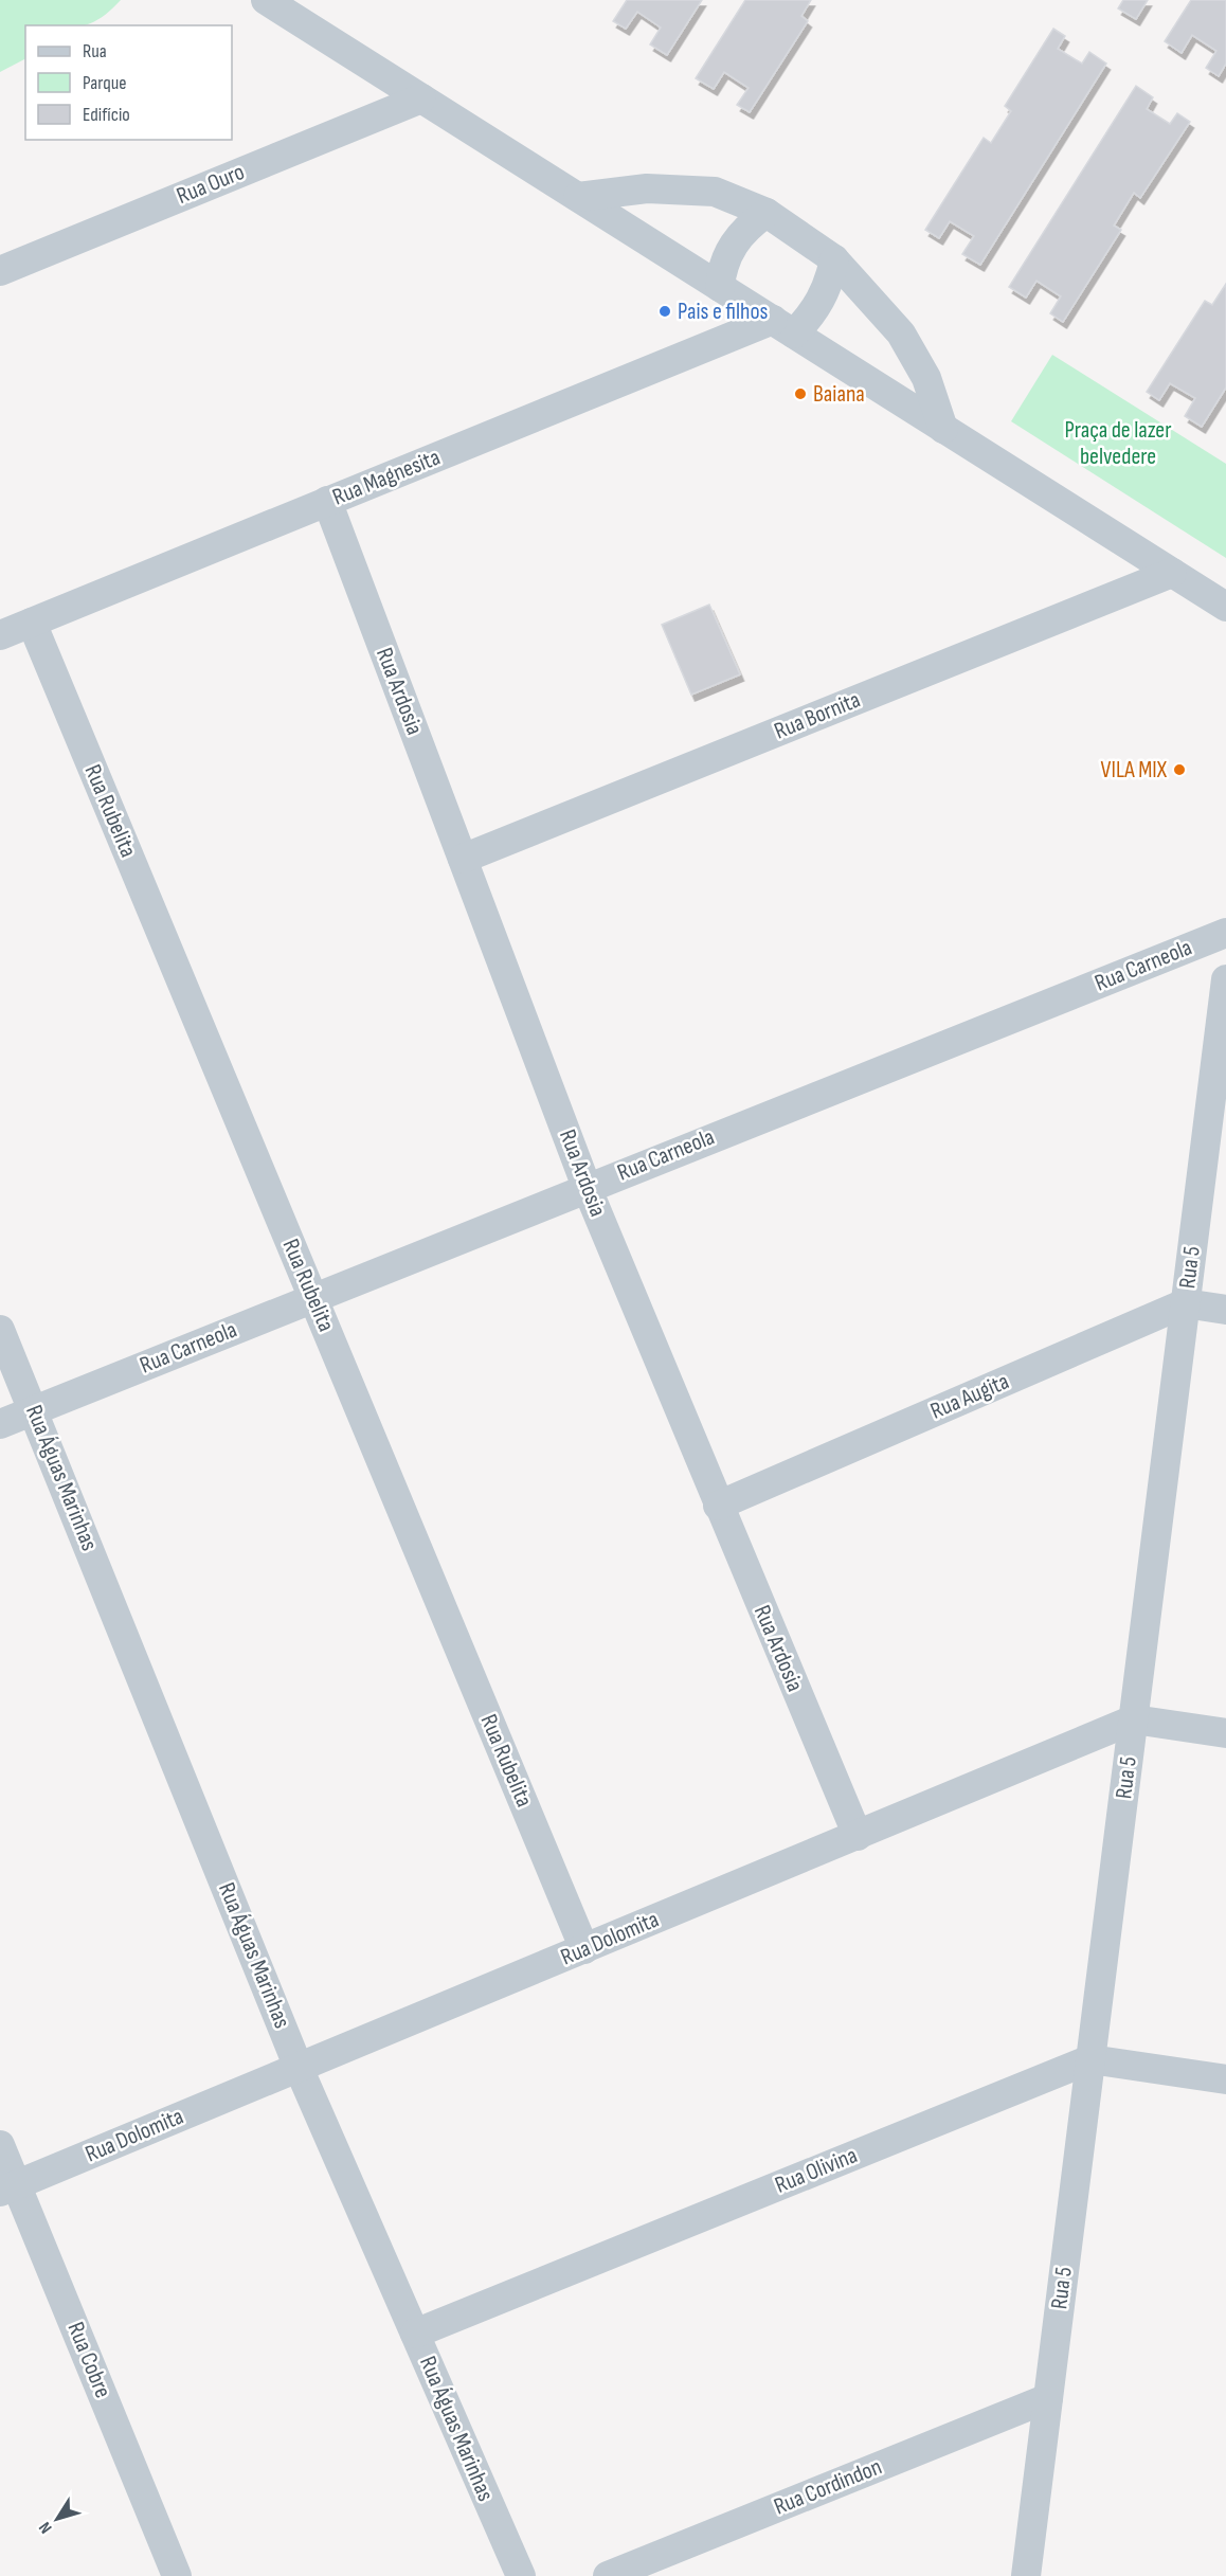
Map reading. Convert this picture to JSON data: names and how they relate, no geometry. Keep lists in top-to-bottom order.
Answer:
{
  "streets": {
    "street": [
      "Rua Ouro",
      "Rua Magnesita",
      "Rua Ardosia",
      "Rua Bornita",
      "Rua Rubelita",
      "Rua Carneola",
      "Rua 5",
      "Rua Augita",
      "Rua Águas Marinhas",
      "Rua Dolomita",
      "Rua Olivina",
      "Rua Cobre",
      "Rua Cordindon"
    ]
  },
  "crossings": [
    ["Rua Magnesita", "Rua Ardosia"],
    ["Rua Magnesita", "Rua Rubelita"],
    ["Rua Ardosia", "Rua Bornita"],
    ["Rua Ardosia", "Rua Carneola"],
    ["Rua Ardosia", "Rua Augita"],
    ["Rua Ardosia", "Rua Dolomita"],
    ["Rua Rubelita", "Rua Carneola"],
    ["Rua Rubelita", "Rua Dolomita"],
    ["Rua Carneola", "Rua Águas Marinhas"],
    ["Rua 5", "Rua Augita"],
    ["Rua 5", "Rua Dolomita"],
    ["Rua 5", "Rua Olivina"],
    ["Rua 5", "Rua Cordindon"],
    ["Rua Águas Marinhas", "Rua Dolomita"],
    ["Rua Águas Marinhas", "Rua Olivina"],
    ["Rua Dolomita", "Rua Cobre"]
  ],
  "parks": ["Praça de lazer belvedere"],
  "places": ["Pais e filhos", "Baiana", "VILA MIX"],
  "legend": ["Rua", "Parque", "Edifício"],
  "north": "bottom left"
}
